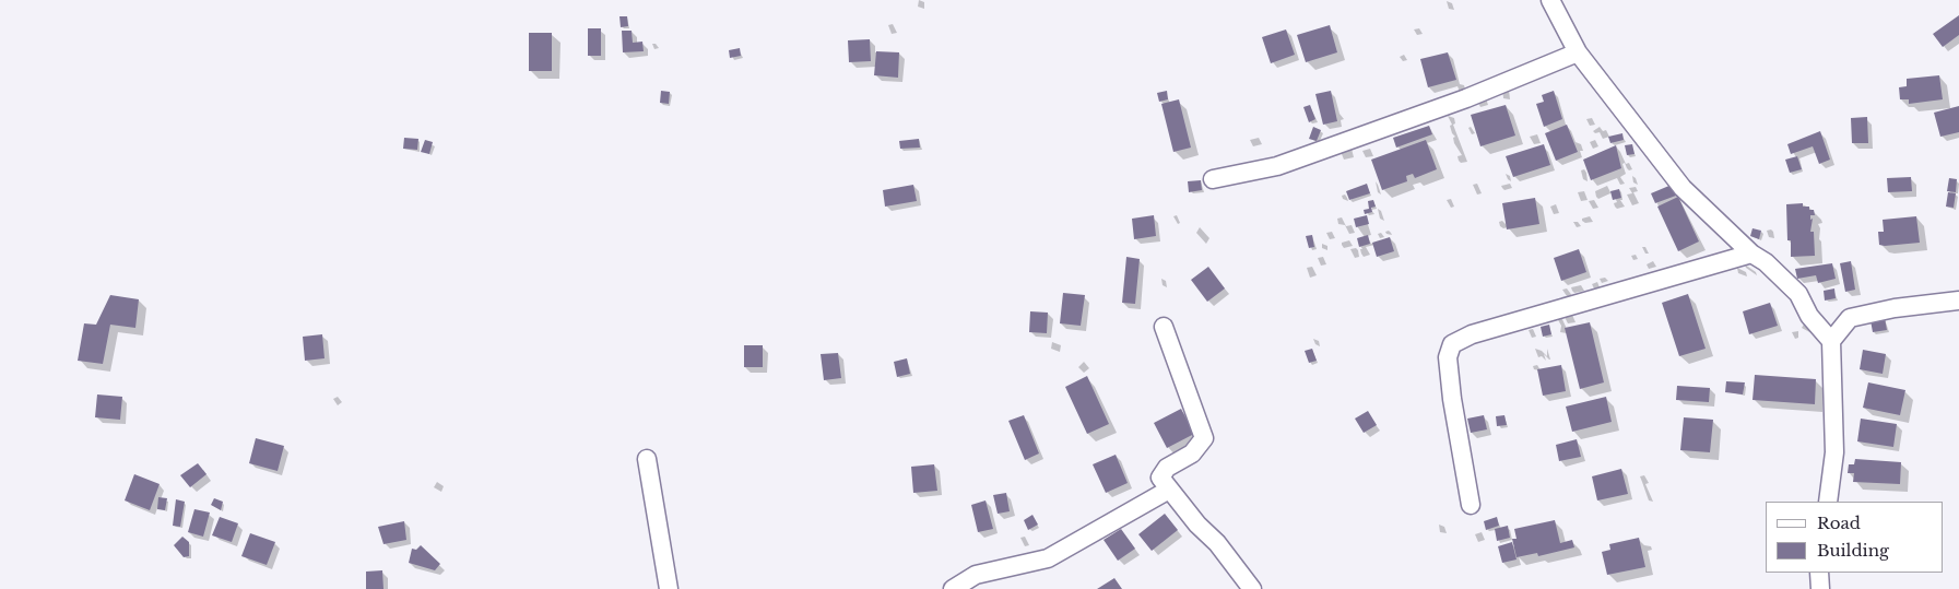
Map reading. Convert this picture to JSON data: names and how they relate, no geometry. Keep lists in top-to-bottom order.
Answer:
{
  "legend": ["Road", "Building"]
}
